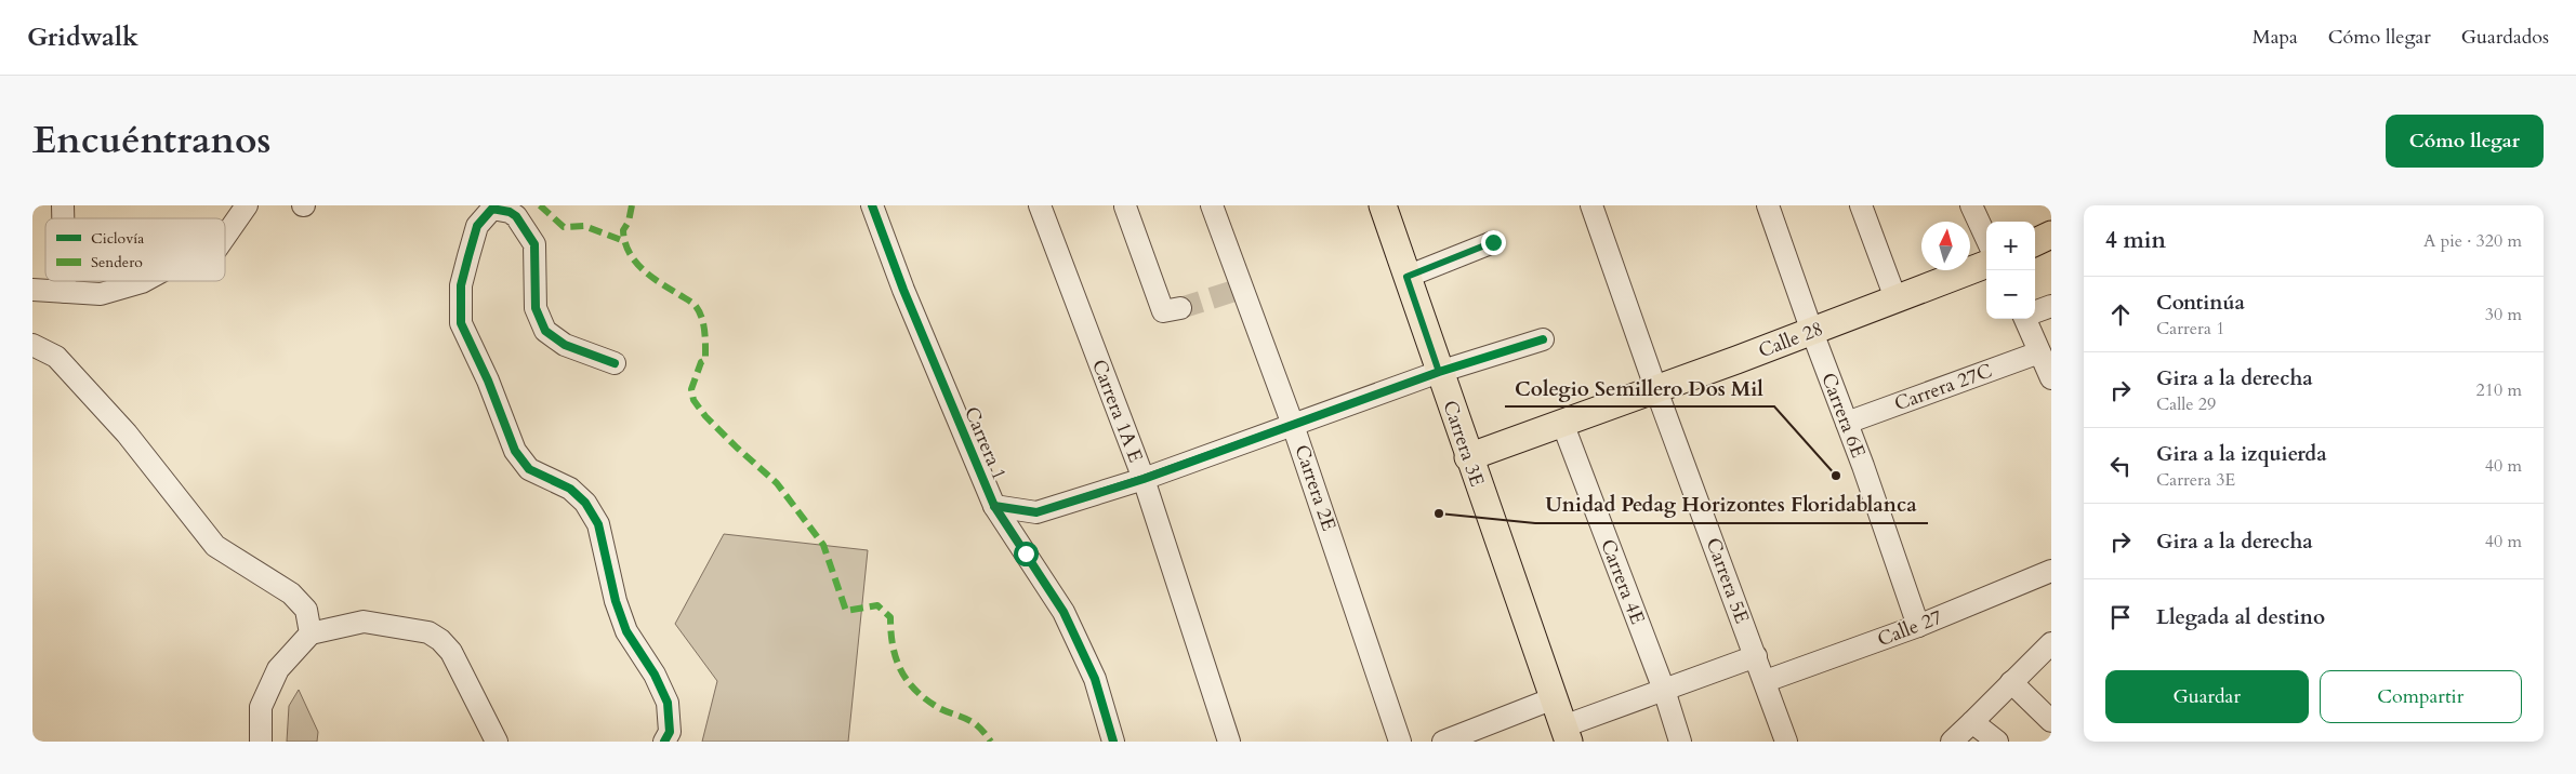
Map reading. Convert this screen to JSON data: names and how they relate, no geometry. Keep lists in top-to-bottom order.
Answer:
{
  "streets": {
    "main road": ["Calle 28", "Carrera 3E"],
    "street": [
      "Carrera 27C",
      "Carrera 1A E",
      "Carrera 6E",
      "Carrera 1",
      "Carrera 2E",
      "Carrera 5E",
      "Carrera 4E",
      "Calle 27"
    ]
  },
  "crossings": [
    ["Calle 28", "Carrera 6E"],
    ["Calle 28", "Carrera 3E"],
    ["Calle 28", "Carrera 5E"],
    ["Calle 28", "Carrera 4E"],
    ["Carrera 27C", "Carrera 6E"],
    ["Carrera 6E", "Calle 27"],
    ["Carrera 5E", "Calle 27"]
  ],
  "places": ["Colegio Semillero Dos Mil", "Unidad Pedag Horizontes Floridablanca"],
  "legend": ["Ciclovía", "Sendero"],
  "north": "top",
  "page": {
    "header": "Gridwalk",
    "nav": ["Mapa", "Cómo llegar", "Guardados"],
    "title": "Encuéntranos",
    "buttons": [
      "Cómo llegar",
      ["Guardar", "Compartir"]
    ],
    "heading": ["4 min", "A pie · 320 m"],
    "map_buttons": ["+", "−"],
    "list": [
      ["Continúa", "Carrera 1", "30 m"],
      ["Gira a la derecha", "Calle 29", "210 m"],
      ["Gira a la izquierda", "Carrera 3E", "40 m"],
      ["Gira a la derecha", "40 m"],
      "Llegada al destino"
    ]
  }
}
